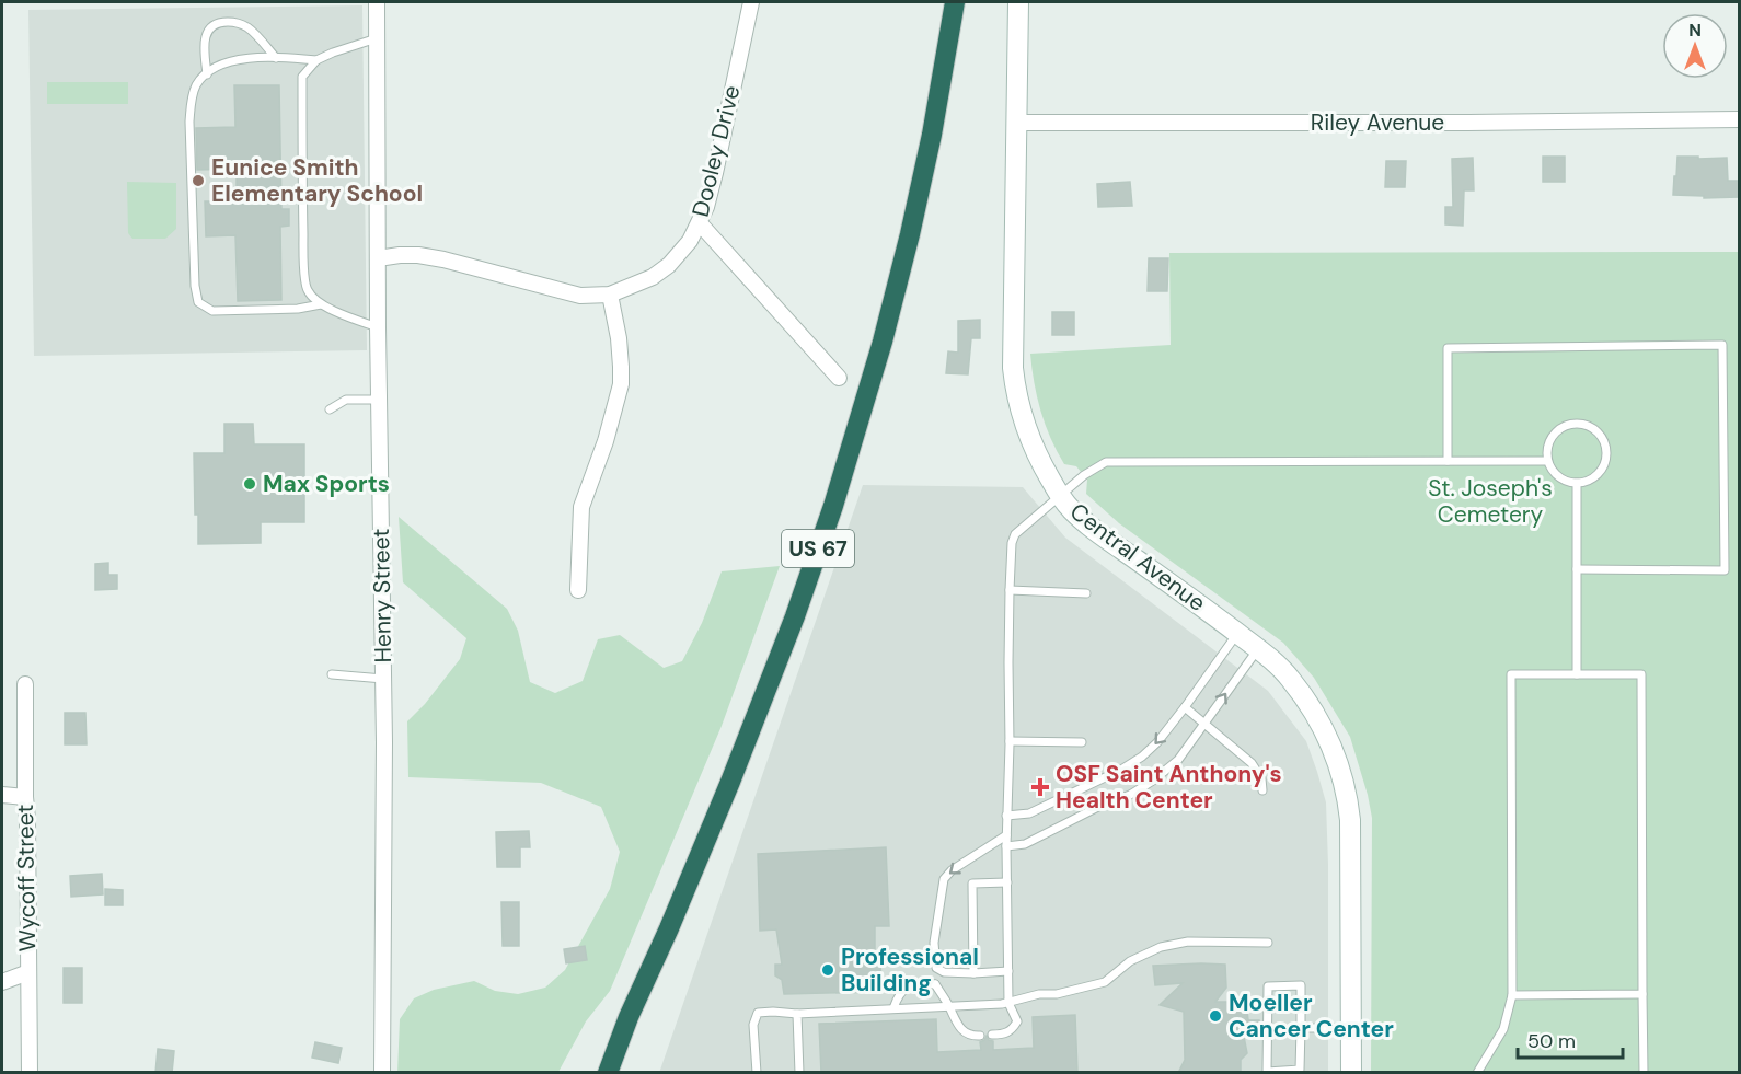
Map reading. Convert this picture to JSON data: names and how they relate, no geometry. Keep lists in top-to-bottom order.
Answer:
{
  "streets": {
    "highway": ["US 67"],
    "street": [
      "Riley Avenue",
      "Dooley Drive",
      "Central Avenue",
      "Henry Street",
      "Wycoff Street"
    ]
  },
  "crossings": [
    ["Riley Avenue", "Central Avenue"],
    ["Dooley Drive", "Henry Street"]
  ],
  "parks": ["St. Joseph's Cemetery"],
  "places": {
    "other": [
      "Eunice Smith Elementary School",
      "Max Sports",
      "Professional Building",
      "Moeller Cancer Center"
    ],
    "health": ["OSF Saint Anthony's Health Center"]
  },
  "scale_bar": "50 m",
  "north": "top"
}
